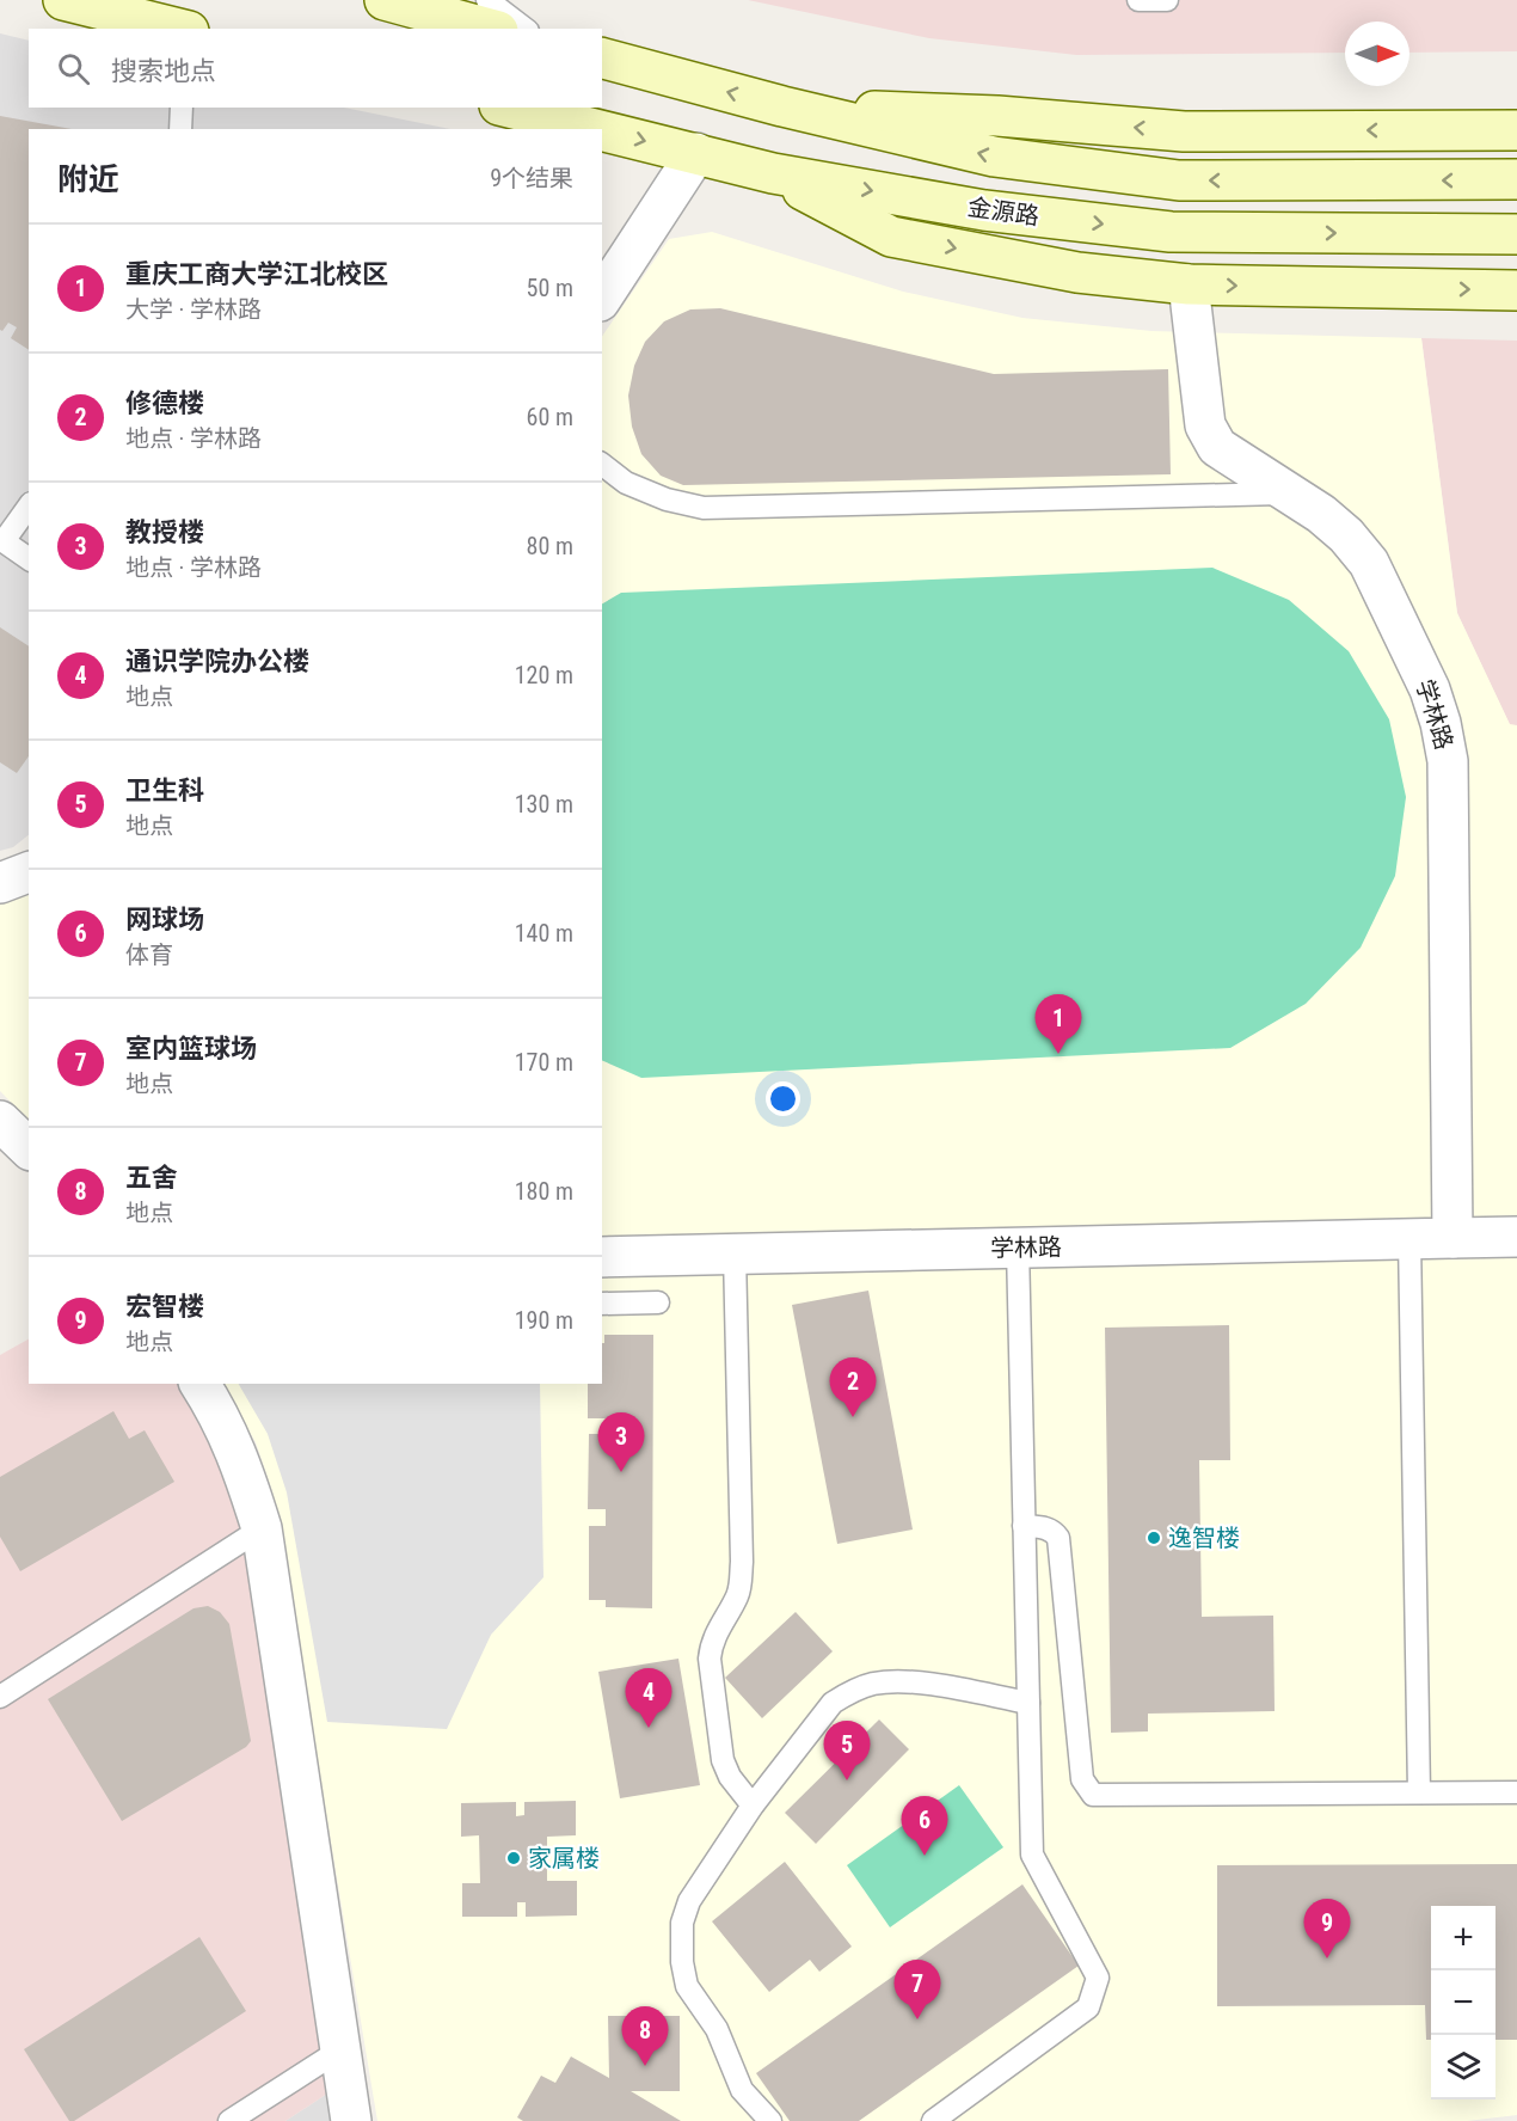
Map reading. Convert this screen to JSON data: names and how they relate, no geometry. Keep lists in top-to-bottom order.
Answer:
{
  "streets": {
    "main road": ["金源路"],
    "street": ["学林路"]
  },
  "places": ["逸智楼", "家属楼"],
  "north": "right",
  "page": {
    "search": "搜索地点",
    "heading": ["附近", "9个结果"],
    "list": [
      {
        "mark": "1",
        "name": "重庆工商大学江北校区",
        "note": "大学 · 学林路",
        "value": "50 m"
      },
      {
        "mark": "2",
        "name": "修德楼",
        "note": "地点 · 学林路",
        "value": "60 m"
      },
      {
        "mark": "3",
        "name": "教授楼",
        "note": "地点 · 学林路",
        "value": "80 m"
      },
      {
        "mark": "4",
        "name": "通识学院办公楼",
        "note": "地点",
        "value": "120 m"
      },
      {
        "mark": "5",
        "name": "卫生科",
        "note": "地点",
        "value": "130 m"
      },
      {
        "mark": "6",
        "name": "网球场",
        "note": "体育",
        "value": "140 m"
      },
      {
        "mark": "7",
        "name": "室内篮球场",
        "note": "地点",
        "value": "170 m"
      },
      {
        "mark": "8",
        "name": "五舍",
        "note": "地点",
        "value": "180 m"
      },
      {
        "mark": "9",
        "name": "宏智楼",
        "note": "地点",
        "value": "190 m"
      }
    ],
    "pins": [
      "1",
      "2",
      "3",
      "4",
      "5",
      "6",
      "9",
      "7",
      "8"
    ],
    "map_buttons": ["+", "−"]
  }
}
